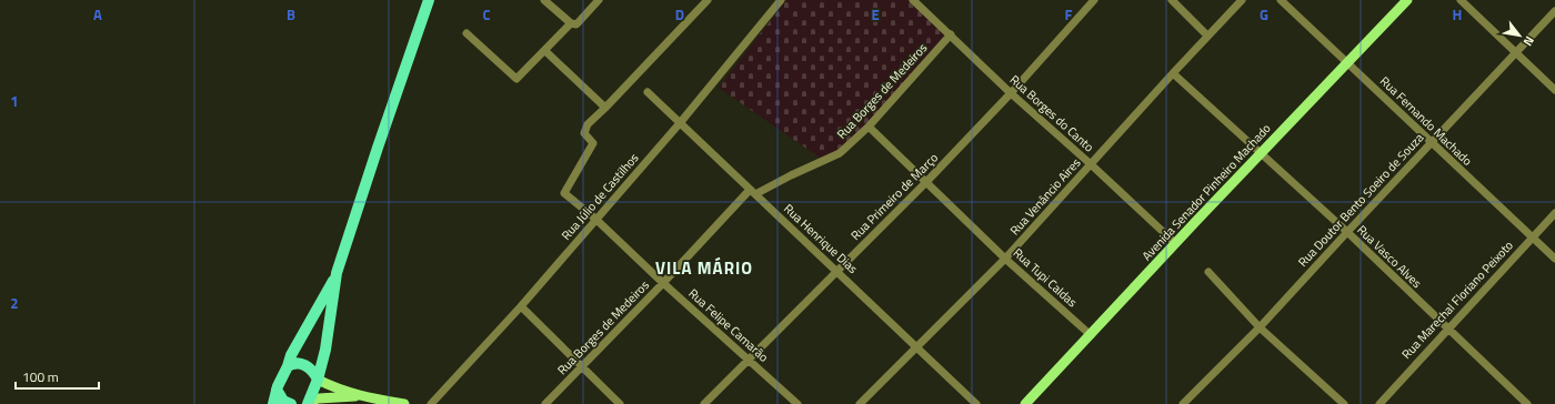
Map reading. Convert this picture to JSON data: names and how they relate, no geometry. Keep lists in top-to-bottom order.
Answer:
{
  "streets": {
    "main road": ["Avenida Senador Pinheiro Machado"],
    "street": [
      "Rua Borges de Medeiros",
      "Rua Borges do Canto",
      "Rua Fernando Machado",
      "Rua Júlio de Castilhos",
      "Rua Primeiro de Março",
      "Rua Venâncio Aires",
      "Rua Doutor Bento Soeiro de Souza",
      "Rua Henrique Dias",
      "Rua Vasco Alves",
      "Rua Tupi Caldas",
      "Rua Marechal Floriano Peixoto",
      "Rua Felipe Camarão"
    ]
  },
  "crossings": [
    ["Rua Borges de Medeiros", "Rua Borges do Canto"],
    ["Rua Borges de Medeiros", "Rua Henrique Dias"],
    ["Rua Borges de Medeiros", "Rua Tupi Caldas"],
    ["Rua Borges de Medeiros", "Rua Felipe Camarão"],
    ["Rua Borges do Canto", "Avenida Senador Pinheiro Machado"],
    ["Rua Borges do Canto", "Rua Primeiro de Março"],
    ["Rua Borges do Canto", "Rua Venâncio Aires"],
    ["Rua Fernando Machado", "Avenida Senador Pinheiro Machado"],
    ["Rua Fernando Machado", "Rua Doutor Bento Soeiro de Souza"],
    ["Rua Fernando Machado", "Rua Marechal Floriano Peixoto"],
    ["Avenida Senador Pinheiro Machado", "Rua Vasco Alves"],
    ["Avenida Senador Pinheiro Machado", "Rua Tupi Caldas"],
    ["Rua Júlio de Castilhos", "Rua Henrique Dias"],
    ["Rua Júlio de Castilhos", "Rua Felipe Camarão"],
    ["Rua Primeiro de Março", "Rua Henrique Dias"],
    ["Rua Primeiro de Março", "Rua Tupi Caldas"],
    ["Rua Primeiro de Março", "Rua Felipe Camarão"],
    ["Rua Venâncio Aires", "Rua Henrique Dias"],
    ["Rua Venâncio Aires", "Rua Vasco Alves"],
    ["Rua Venâncio Aires", "Rua Tupi Caldas"],
    ["Rua Doutor Bento Soeiro de Souza", "Rua Vasco Alves"],
    ["Rua Vasco Alves", "Rua Marechal Floriano Peixoto"]
  ],
  "districts": ["VILA MÁRIO"],
  "scale_bar": "100 m",
  "north": "bottom right",
  "grid": {
    "columns": [
      "A",
      "B",
      "C",
      "D",
      "E",
      "F",
      "G",
      "H"
    ],
    "rows": ["1", "2"]
  }
}
